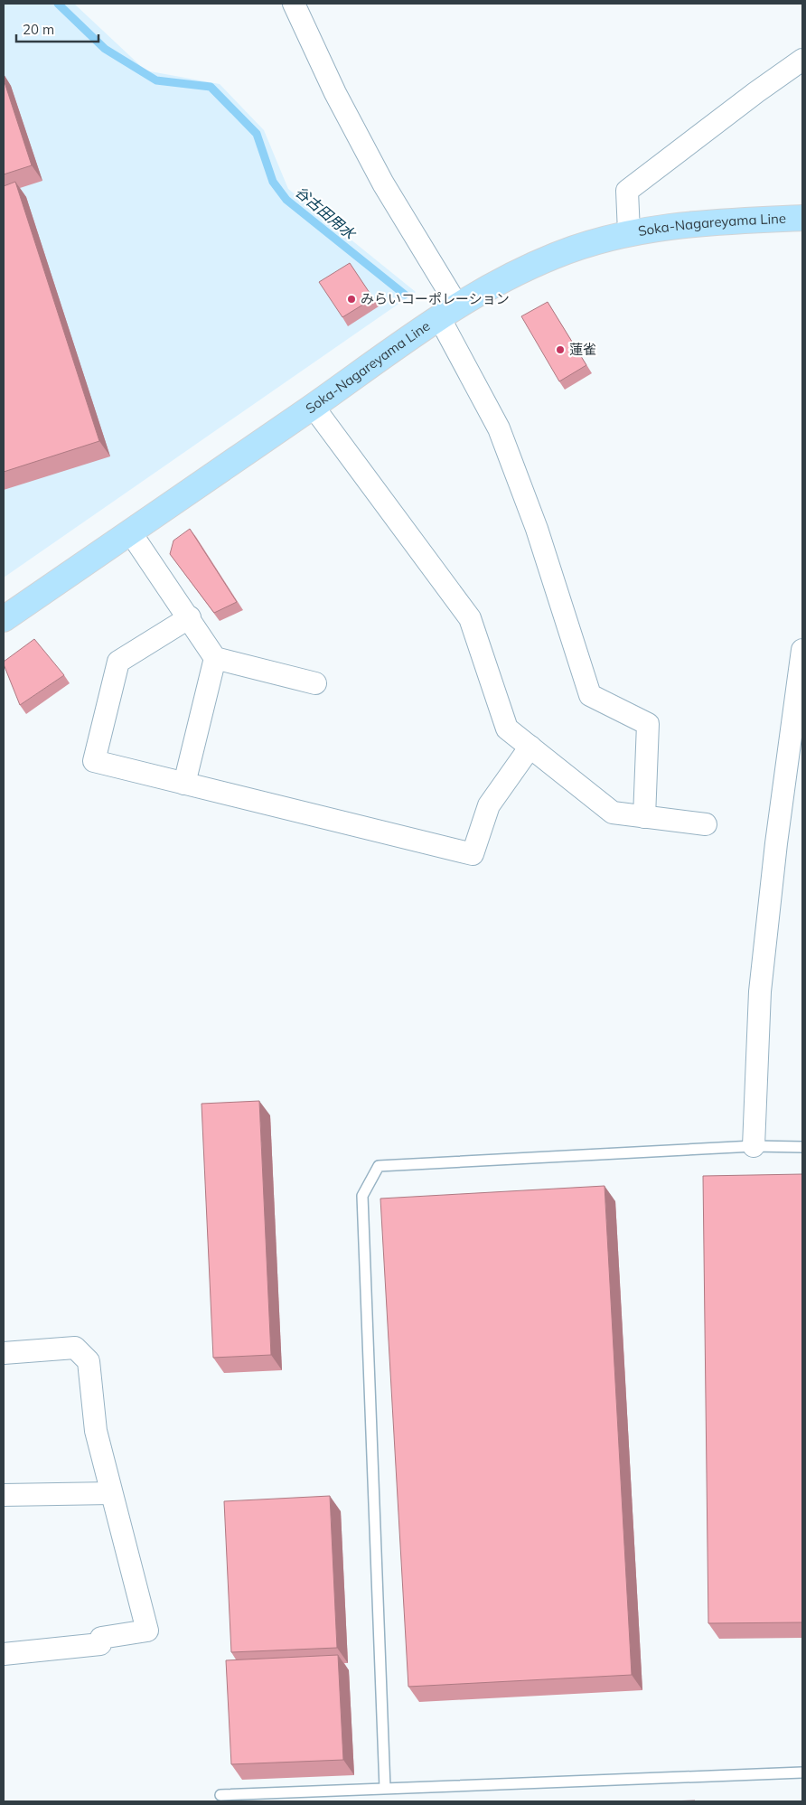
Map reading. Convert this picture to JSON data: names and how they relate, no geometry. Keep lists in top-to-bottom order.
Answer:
{
  "streets": {
    "main road": ["Soka-Nagareyama Line"]
  },
  "water": ["谷古田用水"],
  "places": ["みらいコーポレーション", "蓮雀"],
  "scale_bar": "20 m"
}
